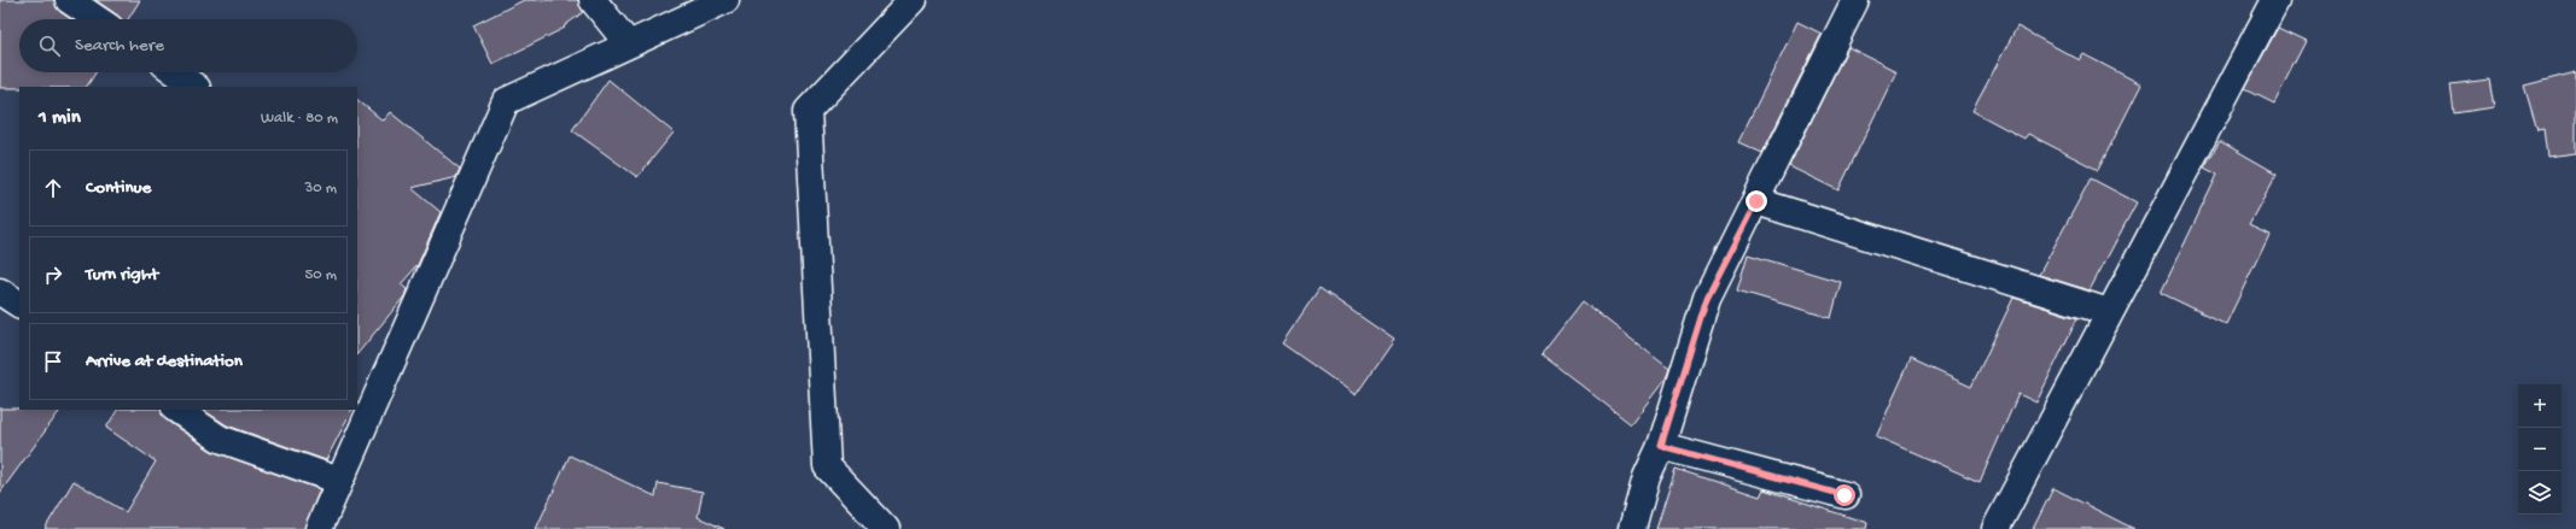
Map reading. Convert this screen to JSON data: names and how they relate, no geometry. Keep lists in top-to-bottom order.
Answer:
{
  "page": {
    "search": "Search here",
    "heading": ["1 min", "Walk · 80 m"],
    "list": [
      ["Continue", "30 m"],
      ["Turn right", "50 m"],
      "Arrive at destination"
    ],
    "map_buttons": ["+", "−"]
  }
}
